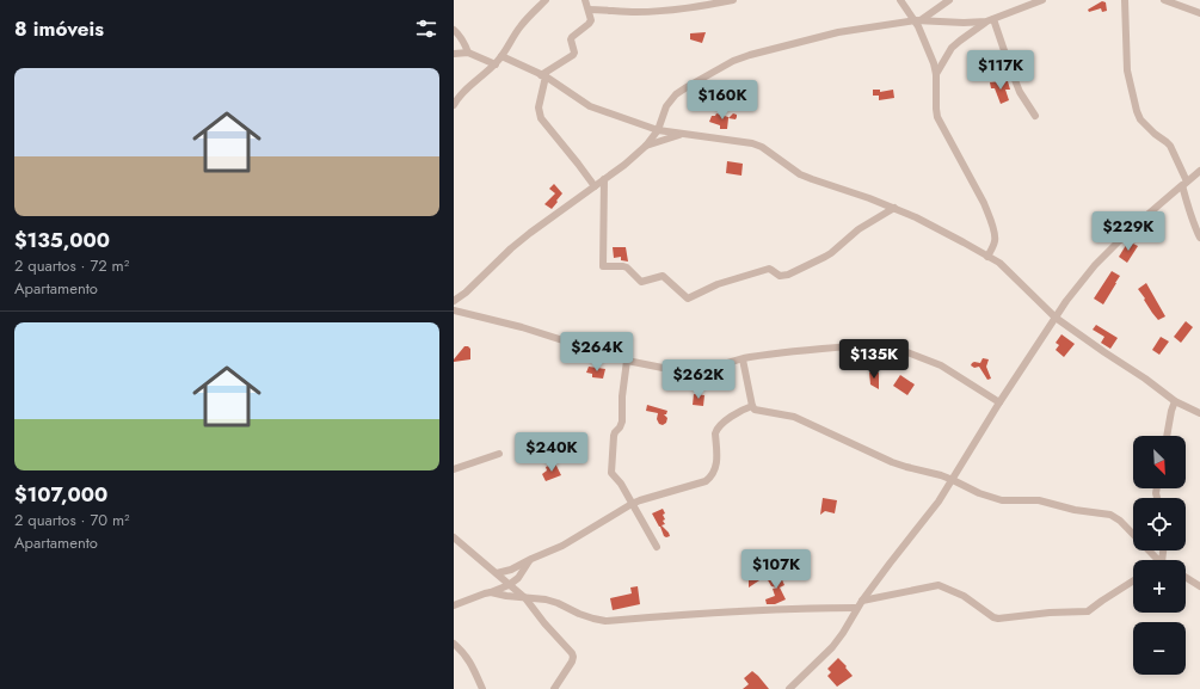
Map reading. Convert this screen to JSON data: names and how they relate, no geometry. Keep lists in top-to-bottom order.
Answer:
{
  "north": "bottom right",
  "page": {
    "heading": "8 imóveis",
    "price": [
      "$117K",
      "$160K",
      "$229K",
      "$264K",
      "$135K",
      "$262K",
      "$240K",
      "$107K"
    ],
    "list": [
      {
        "name": "$135,000",
        "note": "2 quartos · 72 m² · Apartamento"
      },
      {
        "name": "$107,000",
        "note": "2 quartos · 70 m² · Apartamento"
      }
    ],
    "map_buttons": ["+", "−"]
  }
}
